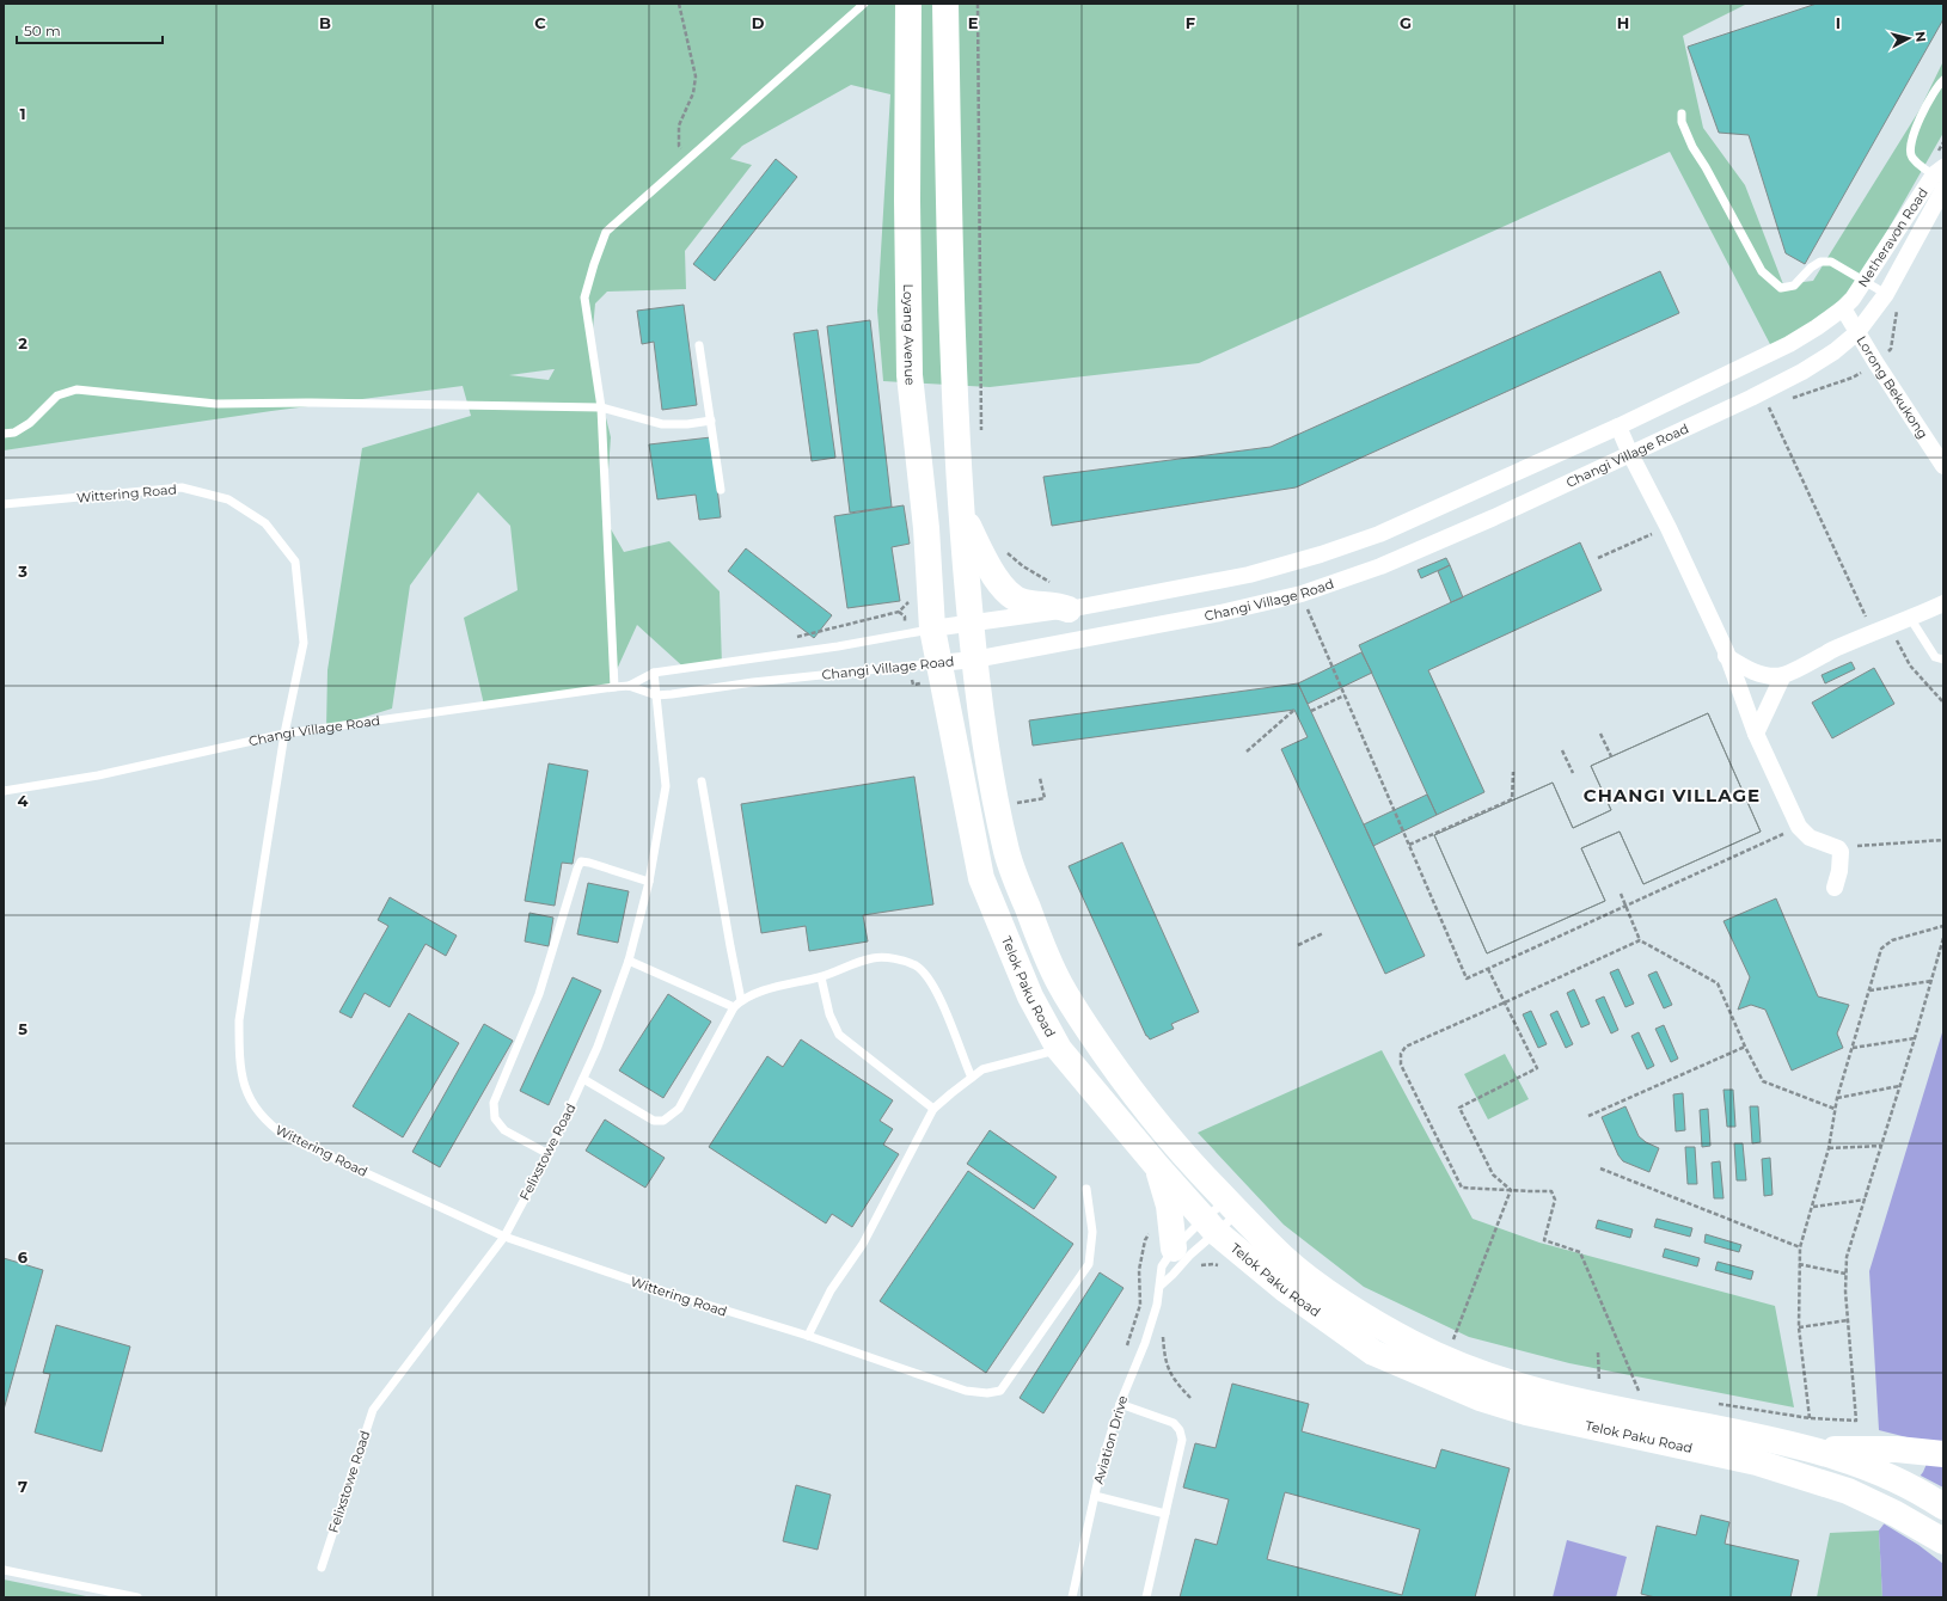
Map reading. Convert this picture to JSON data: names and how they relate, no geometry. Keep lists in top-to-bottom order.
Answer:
{
  "streets": {
    "main road": ["Loyang Avenue", "Telok Paku Road"],
    "street": ["Netheravon Road", "Lorong Bekukong", "Changi Village Road"],
    "lane": ["Wittering Road", "Felixstowe Road", "Aviation Drive"]
  },
  "crossings": [
    ["Netheravon Road", "Lorong Bekukong"],
    ["Netheravon Road", "Changi Village Road"],
    ["Loyang Avenue", "Changi Village Road"],
    ["Loyang Avenue", "Telok Paku Road"],
    ["Lorong Bekukong", "Changi Village Road"],
    ["Changi Village Road", "Wittering Road"],
    ["Changi Village Road", "Telok Paku Road"],
    ["Changi Village Road", "Felixstowe Road"],
    ["Wittering Road", "Felixstowe Road"],
    ["Telok Paku Road", "Aviation Drive"]
  ],
  "districts": ["CHANGI VILLAGE"],
  "scale_bar": "50 m",
  "north": "right",
  "grid": {
    "columns": [
      "B",
      "C",
      "D",
      "E",
      "F",
      "G",
      "H",
      "I"
    ],
    "rows": [
      "1",
      "2",
      "3",
      "4",
      "5",
      "6",
      "7"
    ]
  }
}
